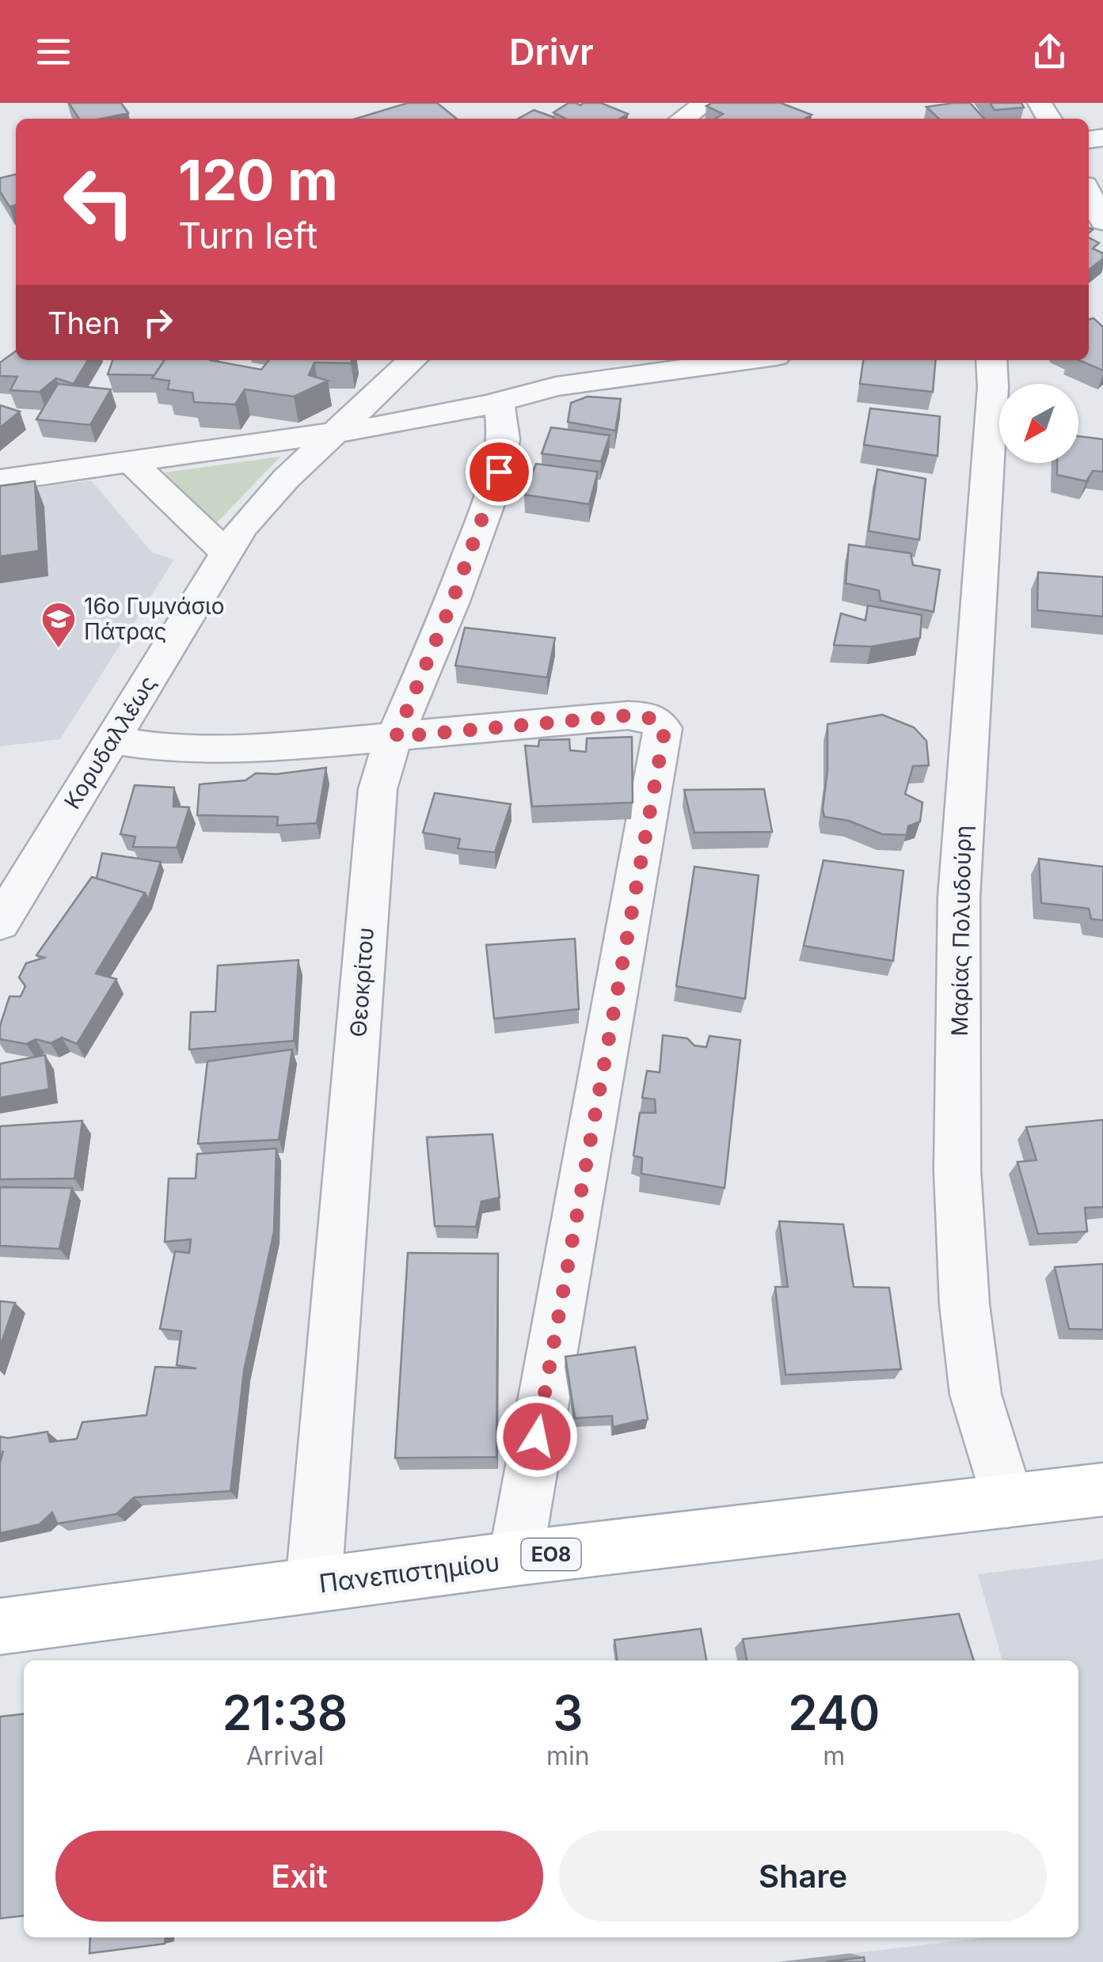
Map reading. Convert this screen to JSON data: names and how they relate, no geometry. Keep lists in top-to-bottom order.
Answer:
{
  "streets": {
    "main road": ["ΕΟ8", "Πανεπιστημίου"],
    "street": ["Κορυδαλλέως", "Μαρίας Πολυδούρη", "Θεοκρίτου"]
  },
  "crossings": [
    ["Μαρίας Πολυδούρη", "Πανεπιστημίου"],
    ["Θεοκρίτου", "Πανεπιστημίου"]
  ],
  "places": {
    "school or university": ["16ο Γυμνάσιο Πάτρας"]
  },
  "north": "bottom left",
  "page": {
    "header": "Drivr",
    "turn": ["120 m", "Turn left"],
    "then": "Then",
    "eta": [
      "21:38",
      "Arrival",
      "3",
      "min",
      "240",
      "m"
    ],
    "buttons": ["Exit", "Share"]
  }
}
